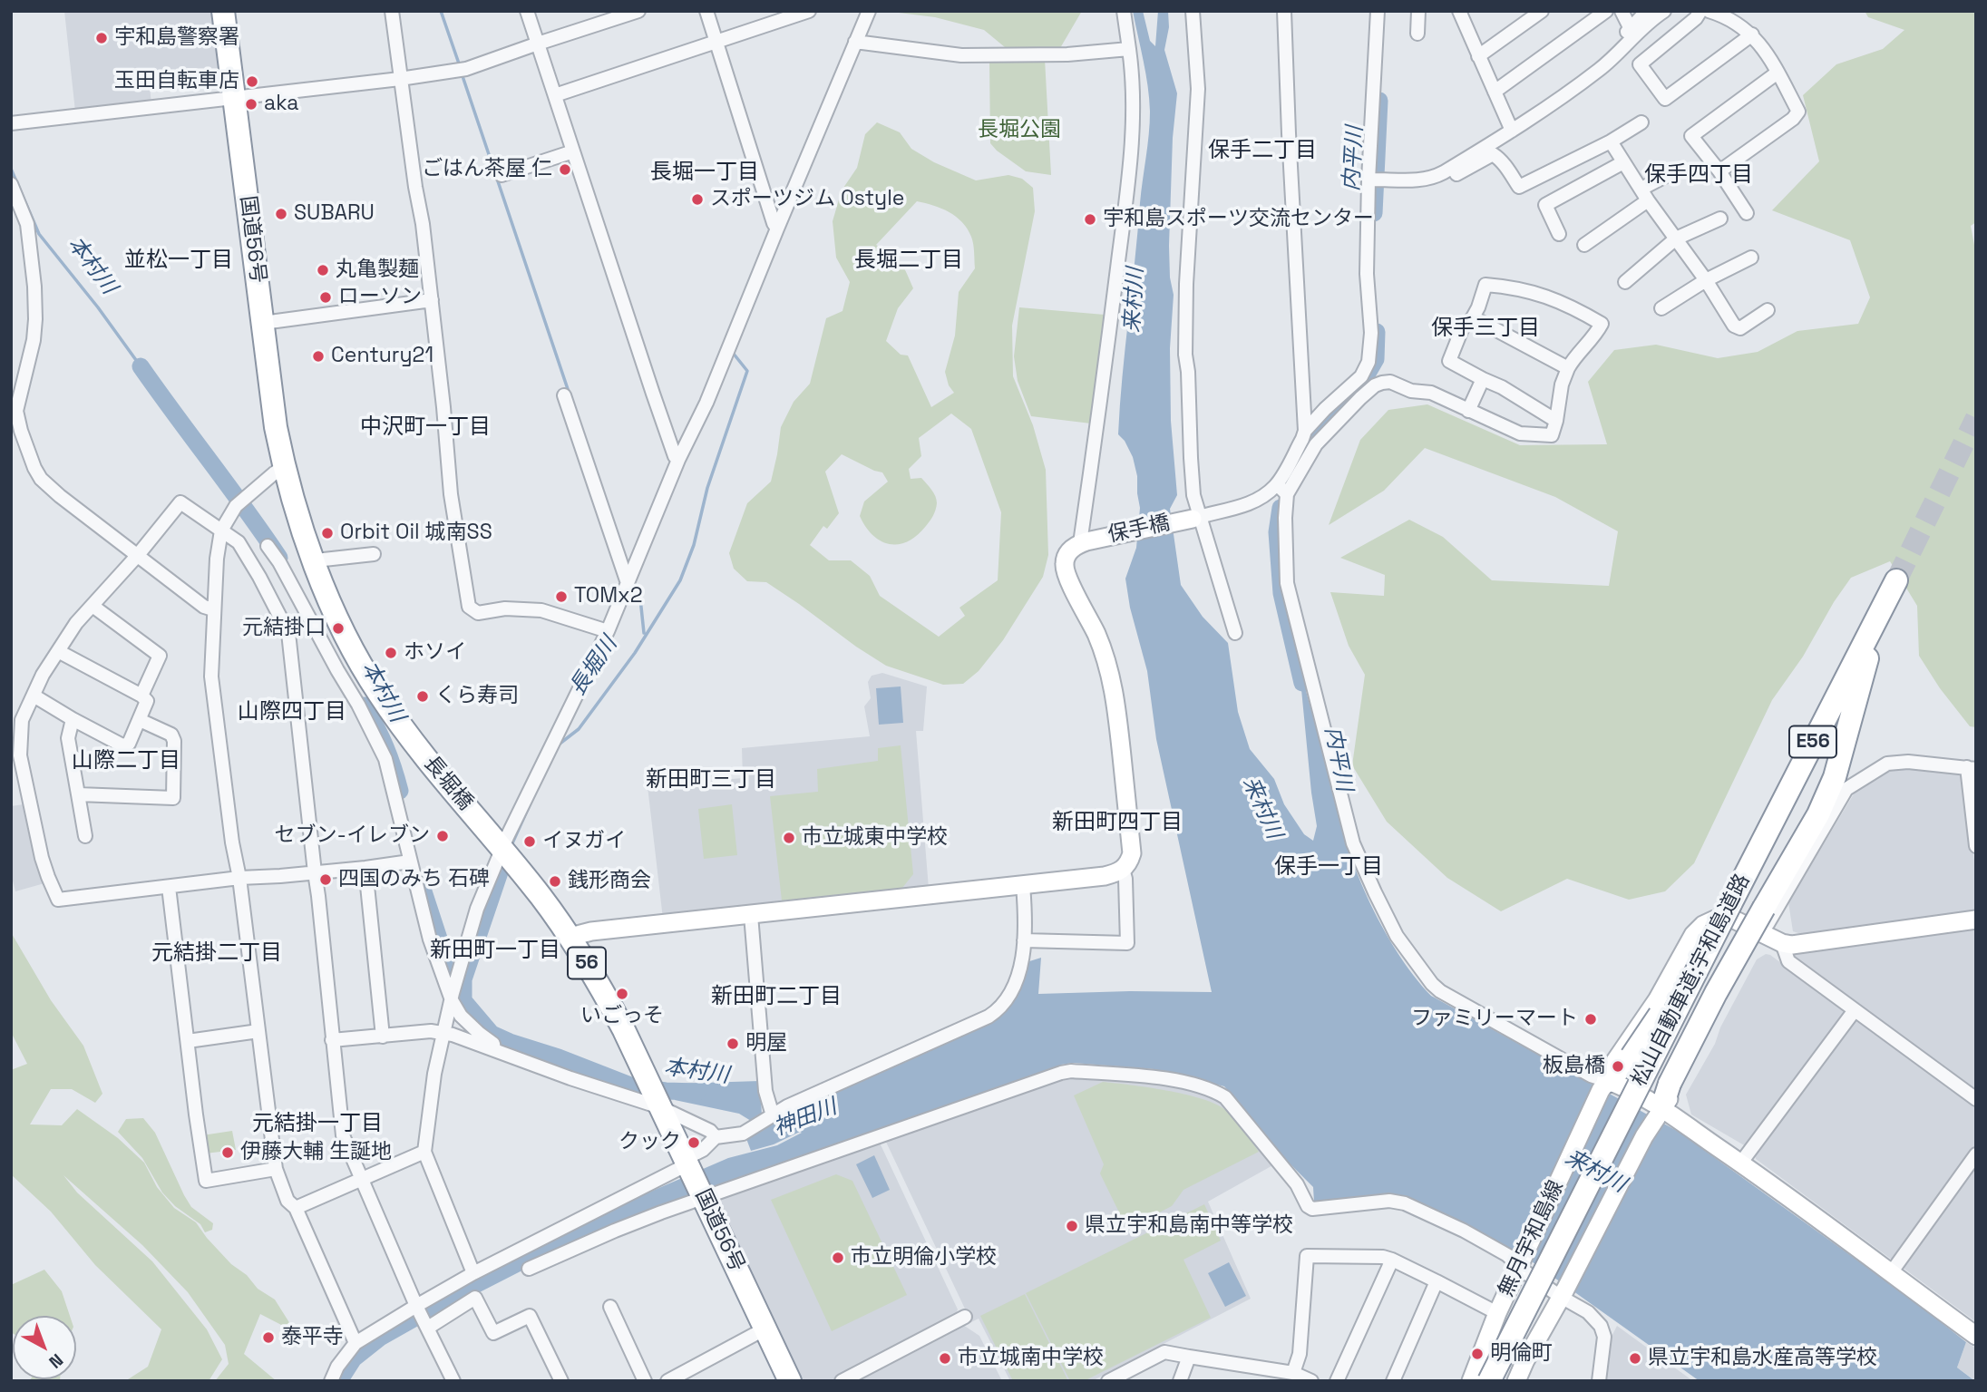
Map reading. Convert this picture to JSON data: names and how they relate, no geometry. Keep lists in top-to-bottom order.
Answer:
{
  "streets": {
    "highway": [
      "国道56号",
      "E56",
      "長堀橋",
      "56",
      "松山自動車道;宇和島道路"
    ],
    "street": ["保手橋", "無月宇和島線"]
  },
  "crossings": [
    ["国道56号", "長堀橋"],
    ["E56", "松山自動車道;宇和島道路"]
  ],
  "districts": [
    "保手二丁目",
    "長堀一丁目",
    "保手四丁目",
    "並松一丁目",
    "長堀二丁目",
    "保手三丁目",
    "中沢町一丁目",
    "山際四丁目",
    "山際二丁目",
    "新田町三丁目",
    "新田町四丁目",
    "保手一丁目",
    "新田町一丁目",
    "元結掛二丁目",
    "新田町二丁目",
    "元結掛一丁目"
  ],
  "water": [
    "内平川",
    "本村川",
    "来村川",
    "長堀川",
    "神田川"
  ],
  "parks": ["長堀公園"],
  "places": [
    "宇和島警察署",
    "玉田自転車店",
    "aka",
    "ごはん茶屋 仁",
    "スポーツジム 0style",
    "SUBARU",
    "宇和島スポーツ交流センター",
    "丸亀製麺",
    "ローソン",
    "Century21",
    "Orbit Oil 城南SS",
    "TOMx2",
    "元結掛口",
    "ホソイ",
    "くら寿司",
    "セブン-イレブン",
    "市立城東中学校",
    "イヌガイ",
    "四国のみち 石碑",
    "銭形商会",
    "いごっそ",
    "ファミリーマート",
    "明屋",
    "板島橋",
    "クック",
    "伊藤大輔 生誕地",
    "県立宇和島南中等学校",
    "市立明倫小学校",
    "泰平寺",
    "明倫町",
    "市立城南中学校",
    "県立宇和島水産高等学校"
  ],
  "north": "bottom right"
}
